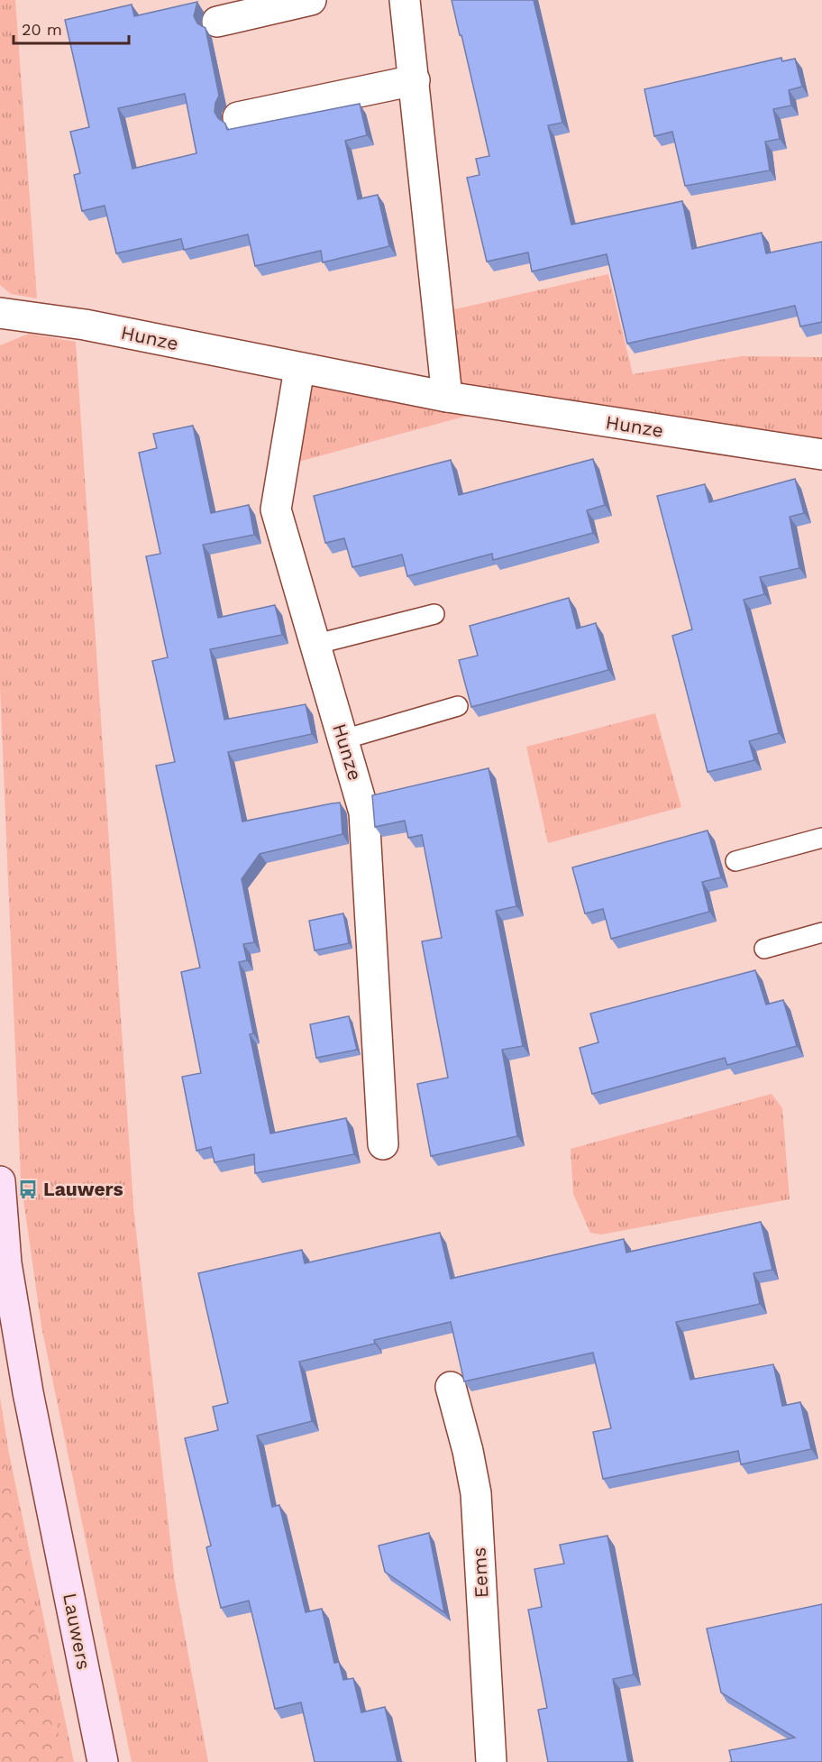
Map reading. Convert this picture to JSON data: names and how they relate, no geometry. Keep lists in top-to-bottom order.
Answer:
{
  "streets": {
    "street": ["Hunze", "Eems", "Lauwers"]
  },
  "places": {
    "bus stop": ["Lauwers"]
  },
  "scale_bar": "20 m"
}
